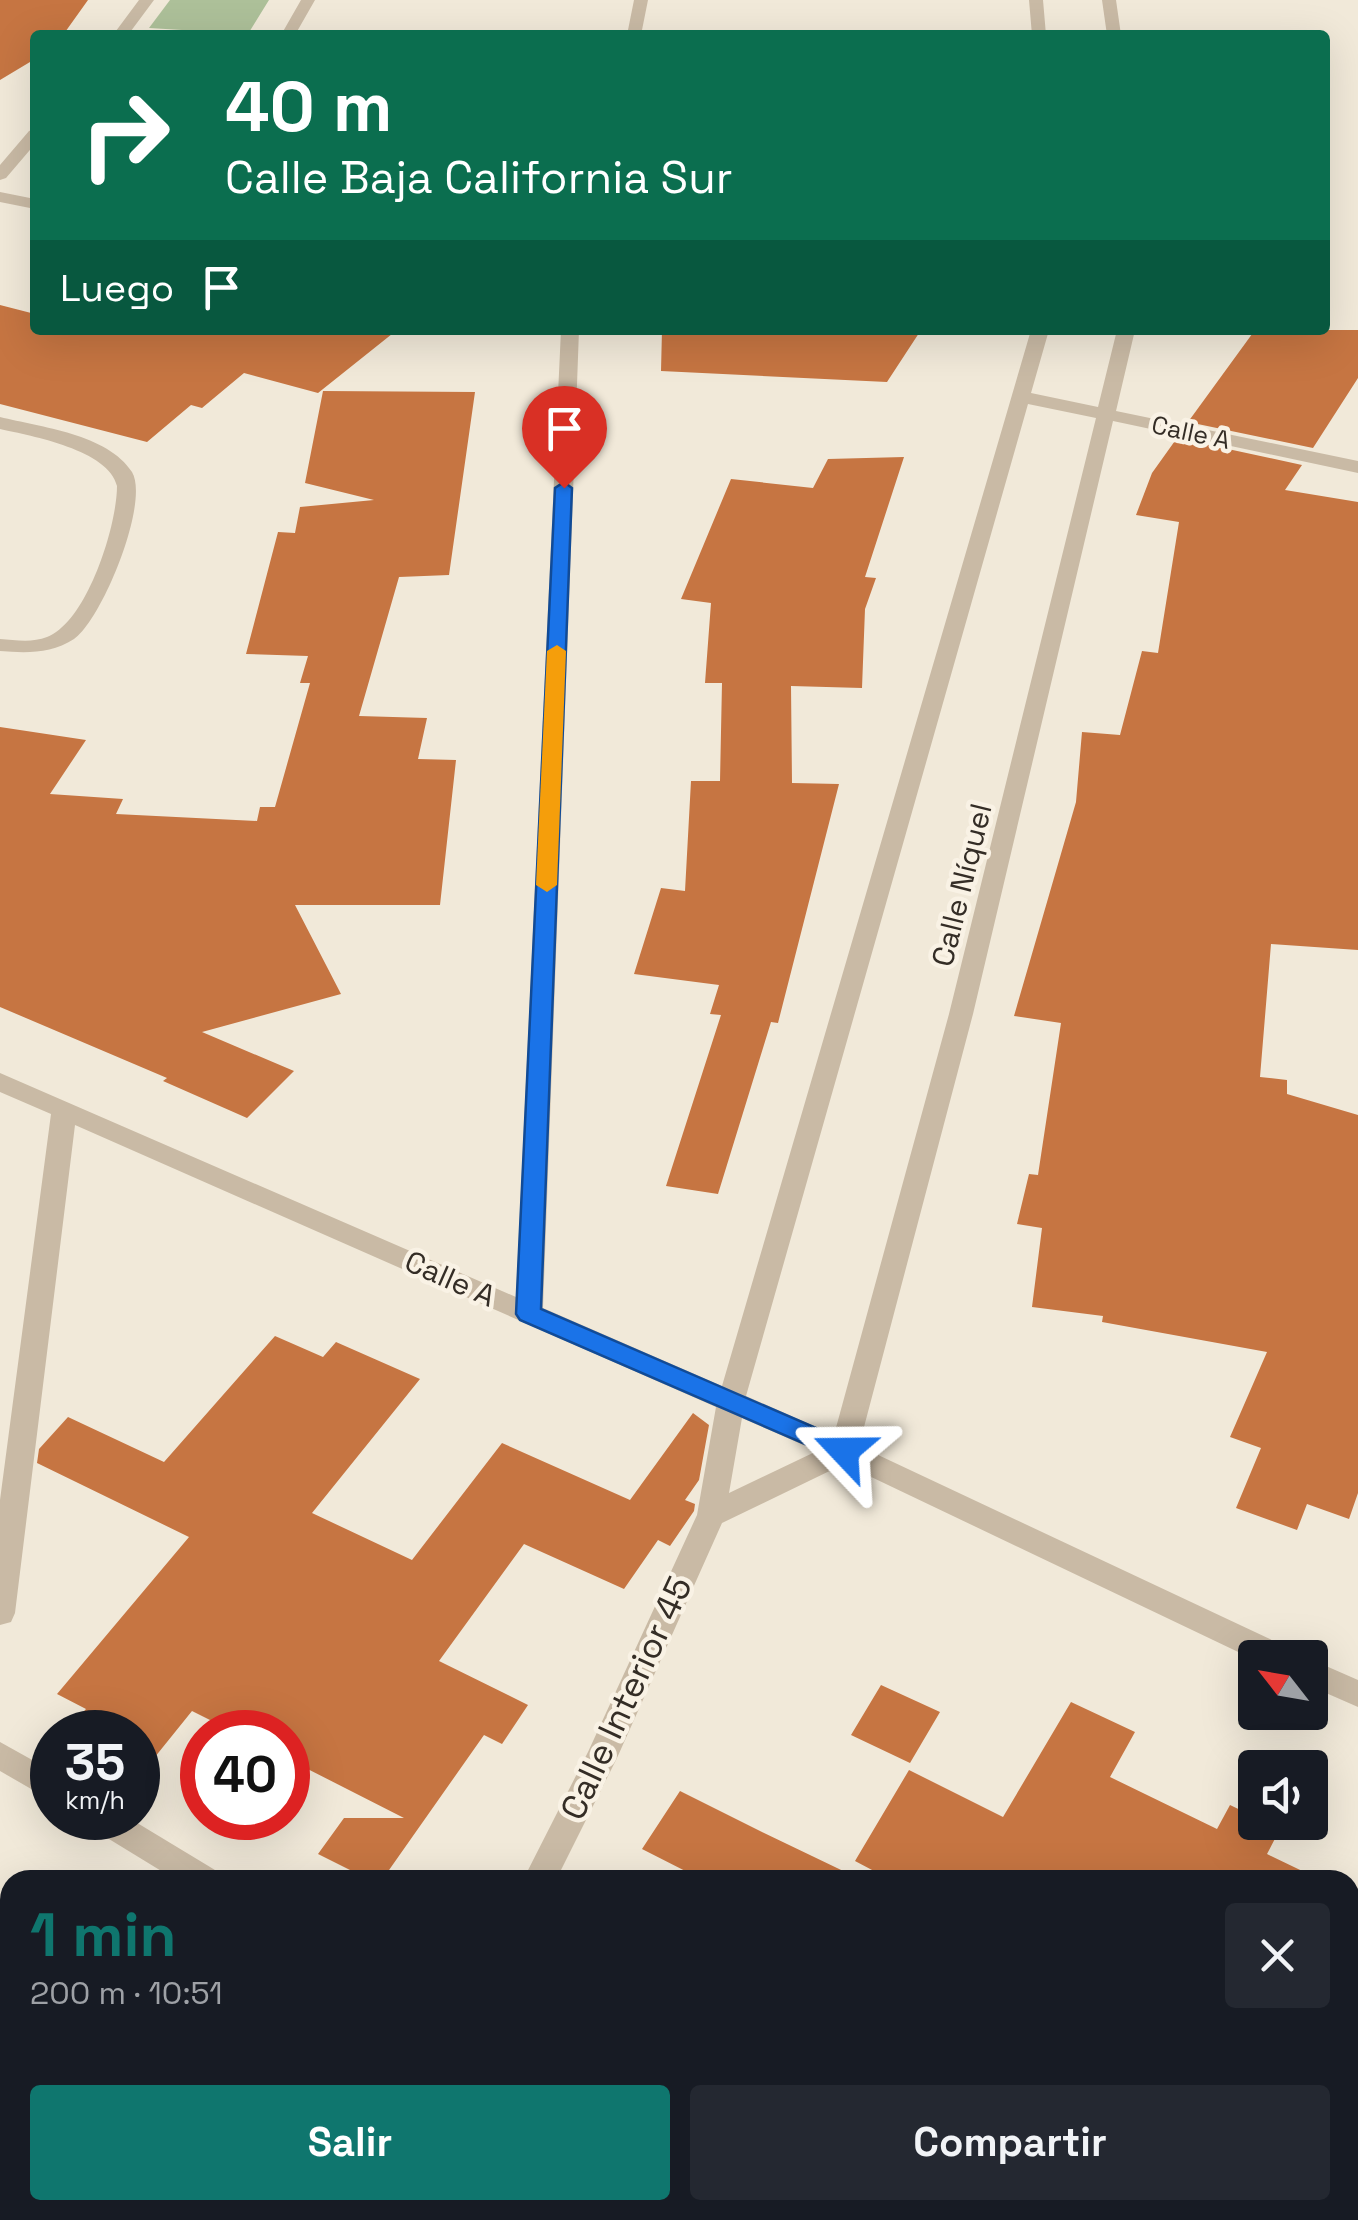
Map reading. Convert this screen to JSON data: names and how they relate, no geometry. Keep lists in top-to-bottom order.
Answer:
{
  "streets": {
    "street": ["Calle A", "Calle Níquel", "Calle Interior 45"]
  },
  "crossings": [
    ["Calle A", "Calle Níquel"],
    ["Calle A", "Calle Interior 45"]
  ],
  "north": "top left",
  "page": {
    "turn": ["40 m", "Calle Baja California Sur"],
    "then": "Luego",
    "speed": "35 km/h",
    "limit": "40",
    "heading": ["1 min", "200 m · 10:51"],
    "buttons": ["Salir", "Compartir"]
  }
}
